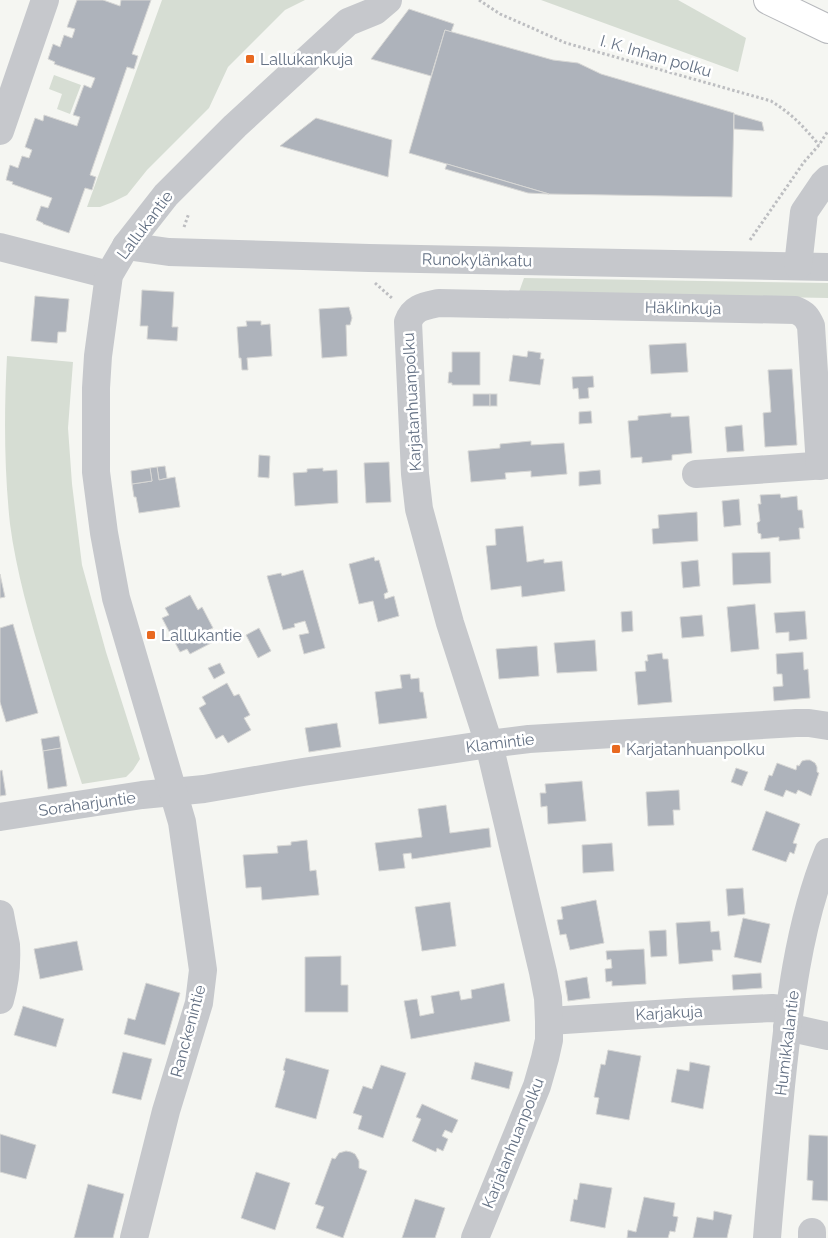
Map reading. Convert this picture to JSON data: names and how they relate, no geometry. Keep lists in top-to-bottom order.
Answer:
{
  "streets": {
    "street": [
      "Lallukantie",
      "Runokylänkatu",
      "Häklinkuja",
      "Karjatanhuanpolku",
      "Klamintie",
      "Soraharjuntie",
      "Karjakuja",
      "Ranckenintie",
      "Humikkalantie"
    ],
    "path": ["I. K. Inhan polku"]
  },
  "crossings": [
    ["Lallukantie", "Runokylänkatu"],
    ["Lallukantie", "Klamintie"],
    ["Lallukantie", "Soraharjuntie"],
    ["Lallukantie", "Ranckenintie"],
    ["Häklinkuja", "Karjatanhuanpolku"],
    ["Karjatanhuanpolku", "Klamintie"],
    ["Karjatanhuanpolku", "Karjakuja"],
    ["Klamintie", "Soraharjuntie"],
    ["Klamintie", "Ranckenintie"],
    ["Soraharjuntie", "Ranckenintie"],
    ["Karjakuja", "Humikkalantie"]
  ],
  "places": {
    "transit": ["Lallukankuja", "Lallukantie", "Karjatanhuanpolku"]
  }
}
